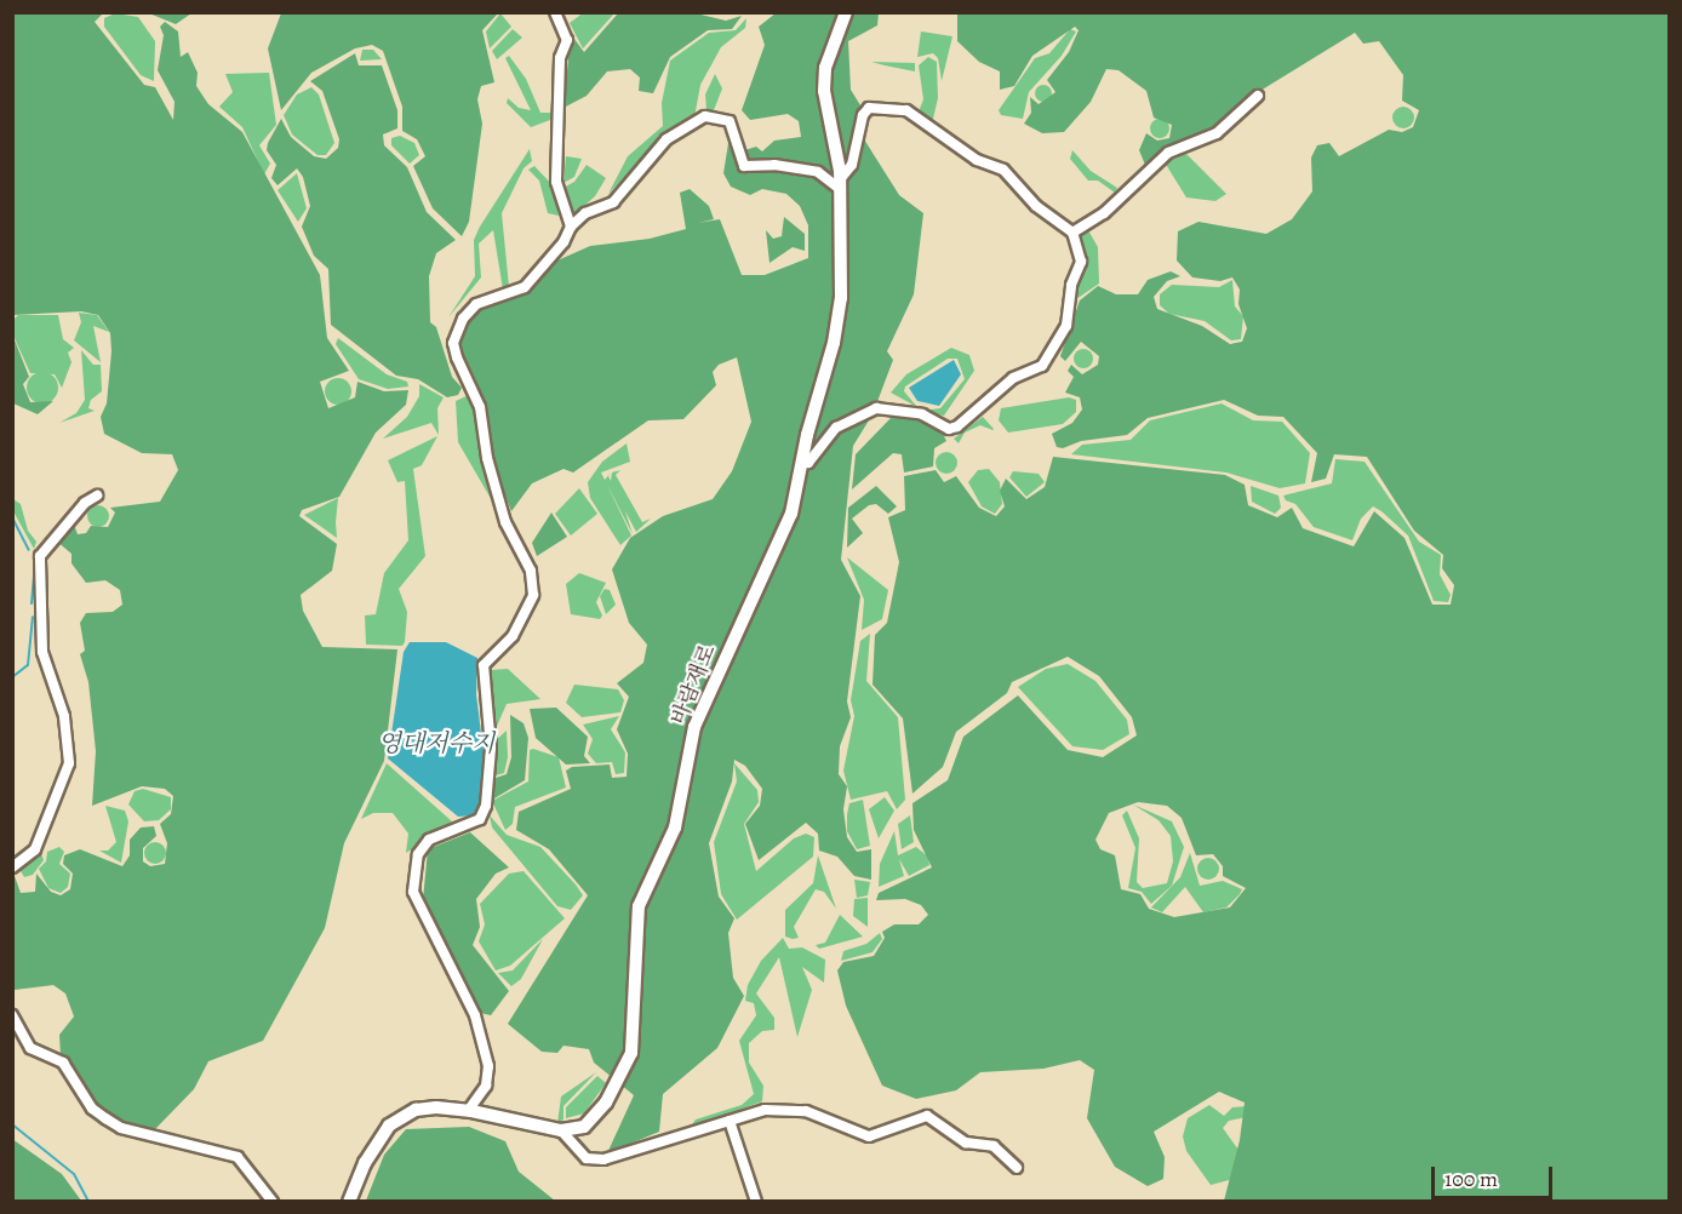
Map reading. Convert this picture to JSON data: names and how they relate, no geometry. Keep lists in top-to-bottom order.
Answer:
{
  "streets": {
    "street": ["바람재로"]
  },
  "water": ["영대저수지"],
  "scale_bar": "100 m"
}
